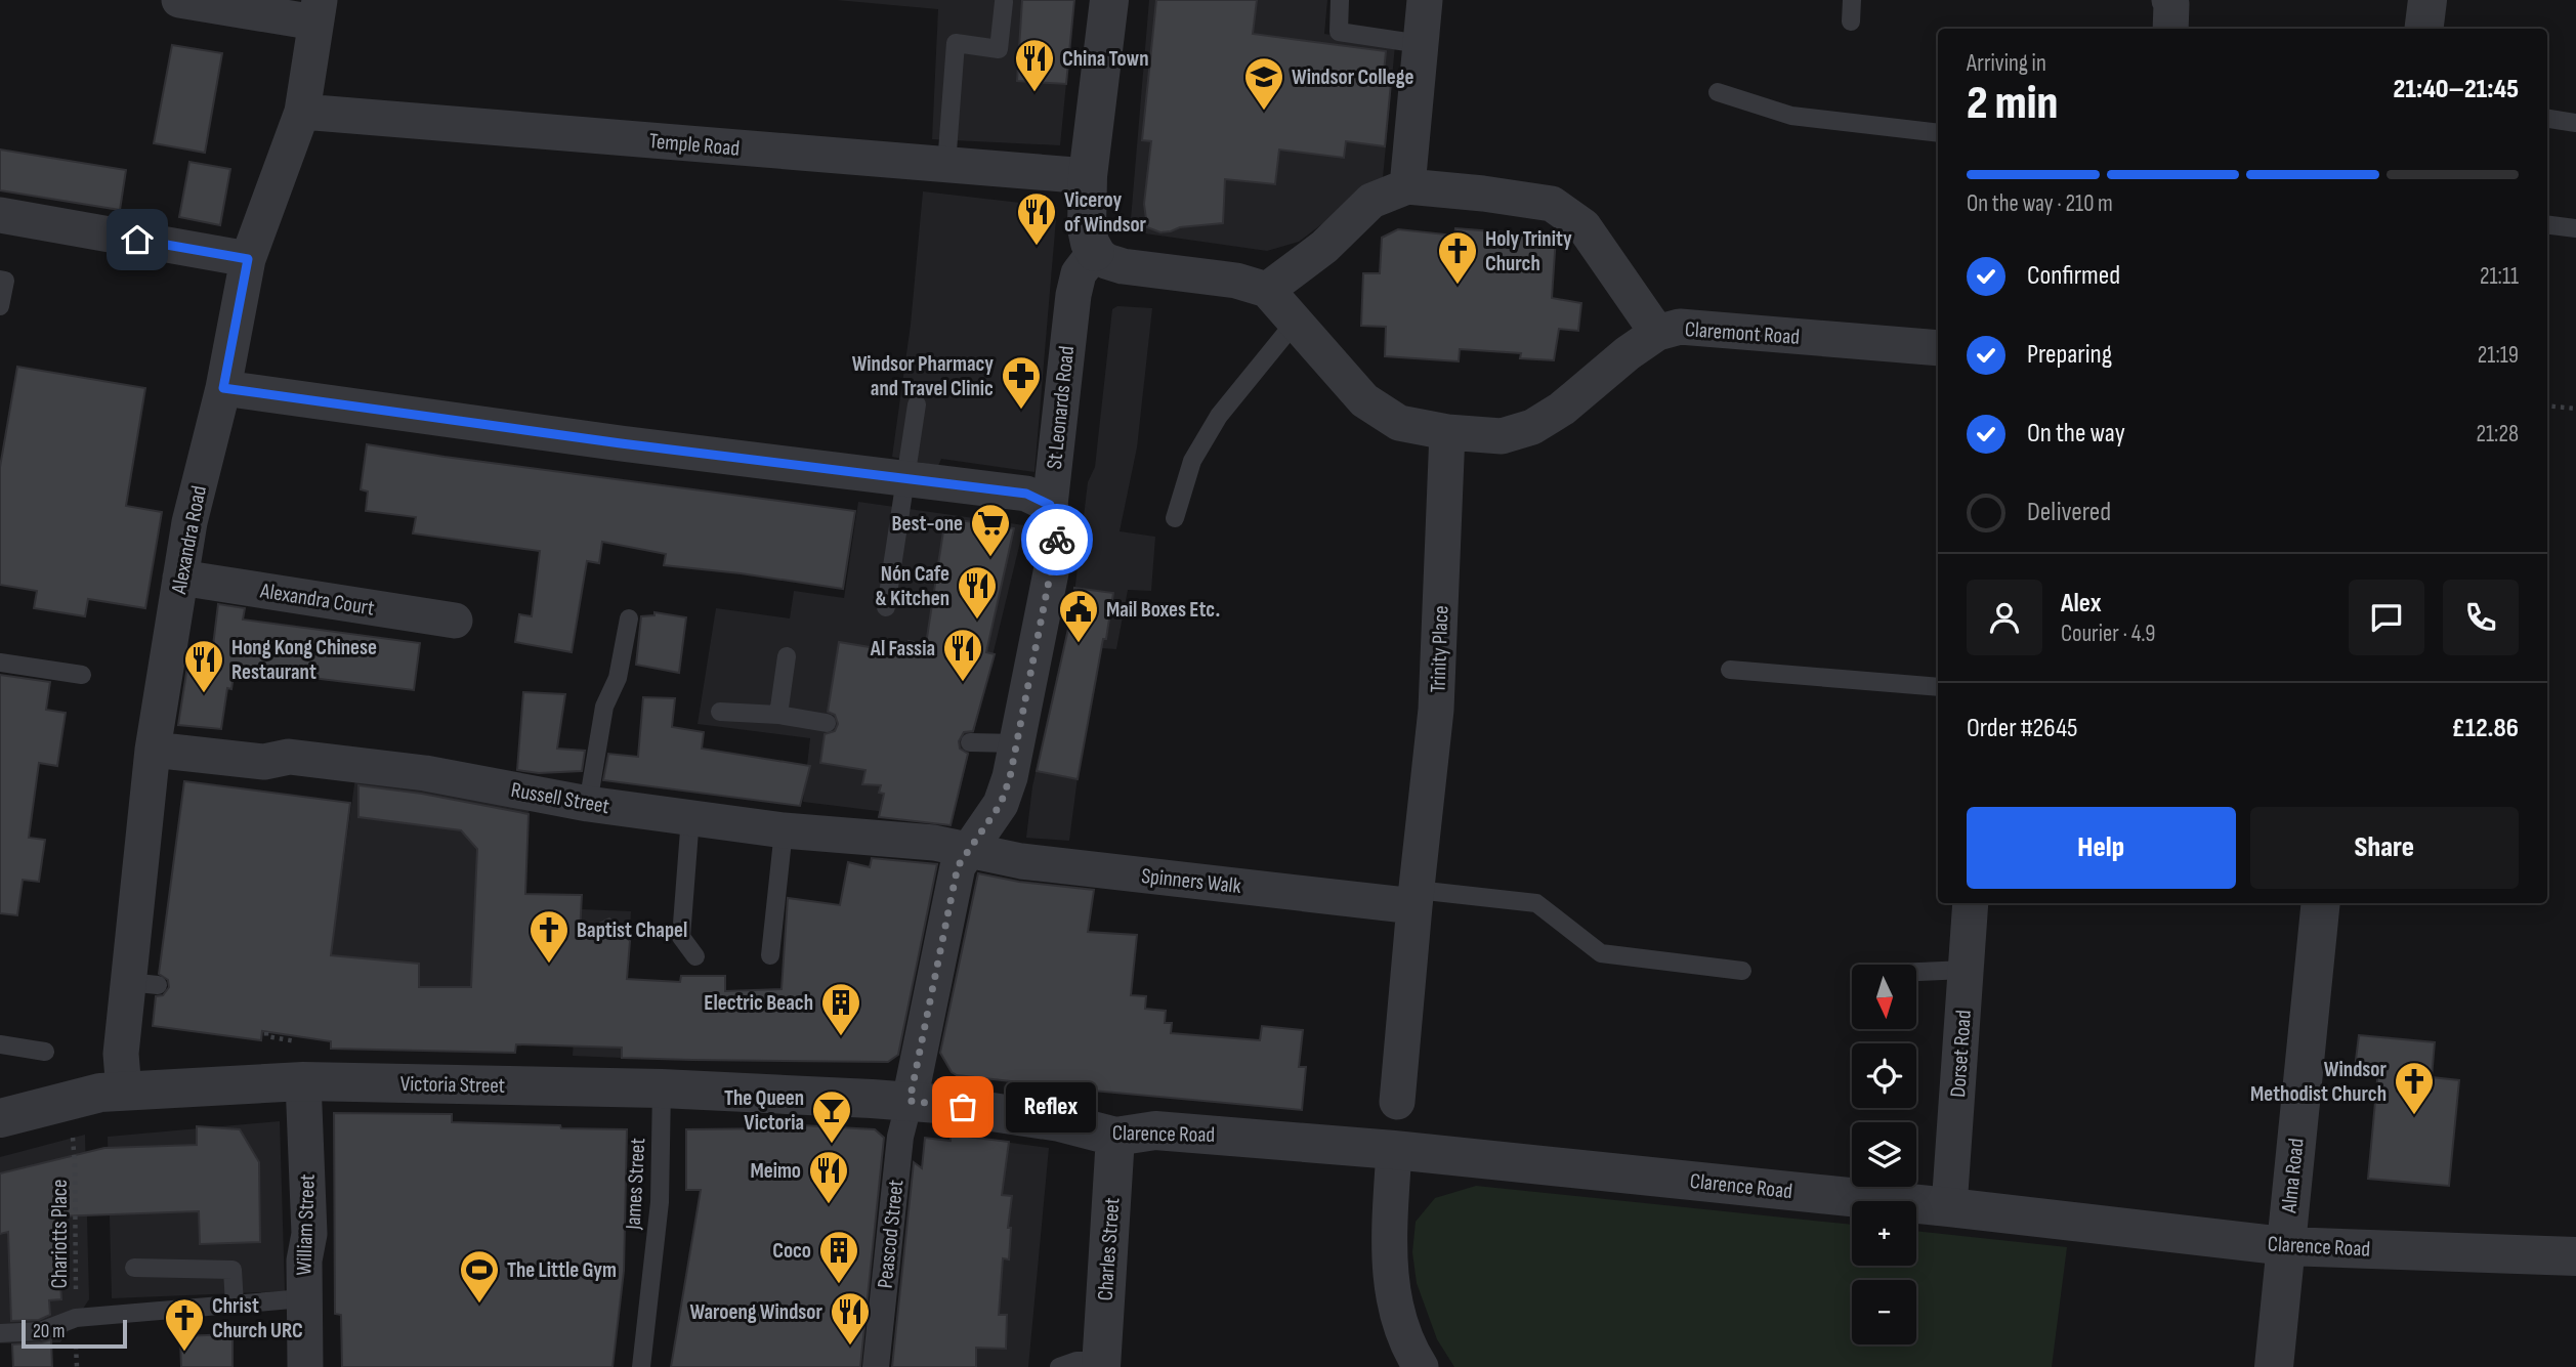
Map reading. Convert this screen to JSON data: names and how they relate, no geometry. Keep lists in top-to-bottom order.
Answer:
{
  "streets": {
    "street": [
      "Temple Road",
      "Claremont Road",
      "St Leonards Road",
      "Alexandra Road",
      "Alexandra Court",
      "Trinity Place",
      "Russell Street",
      "Spinners Walk",
      "Dorset Road",
      "Victoria Street",
      "Clarence Road",
      "Alma Road",
      "William Street",
      "Peascod Street",
      "Charles Street"
    ],
    "lane": ["James Street"],
    "path": ["Chariotts Place"]
  },
  "crossings": [
    ["Temple Road", "Alexandra Road"],
    ["Claremont Road", "Trinity Place"],
    ["St Leonards Road", "Russell Street"],
    ["St Leonards Road", "Spinners Walk"],
    ["St Leonards Road", "Victoria Street"],
    ["St Leonards Road", "Clarence Road"],
    ["St Leonards Road", "Peascod Street"],
    ["Alexandra Road", "Alexandra Court"],
    ["Alexandra Road", "Russell Street"],
    ["Alexandra Road", "Victoria Street"],
    ["Trinity Place", "Spinners Walk"],
    ["Russell Street", "Spinners Walk"],
    ["Dorset Road", "Clarence Road"],
    ["Victoria Street", "Clarence Road"],
    ["Victoria Street", "James Street"],
    ["Victoria Street", "William Street"],
    ["Victoria Street", "Chariotts Place"],
    ["Victoria Street", "Peascod Street"],
    ["Clarence Road", "Alma Road"],
    ["Clarence Road", "Peascod Street"],
    ["Clarence Road", "Charles Street"]
  ],
  "places": {
    "restaurant": [
      "China Town",
      "Viceroy of Windsor",
      "Nón Cafe & Kitchen",
      "Al Fassia",
      "Hong Kong Chinese Restaurant",
      "Meimo",
      "Waroeng Windsor"
    ],
    "school or university": ["Windsor College"],
    "church": [
      "Holy Trinity Church",
      "Baptist Chapel",
      "Windsor Methodist Church",
      "Christ Church URC"
    ],
    "pharmacy": ["Windsor Pharmacy and Travel Clinic"],
    "supermarket": ["Best-one"],
    "public building": ["Mail Boxes Etc."],
    "building": ["Electric Beach", "Coco"],
    "other": ["Reflex"],
    "bar": ["The Queen Victoria"],
    "sports": ["The Little Gym"]
  },
  "scale_bar": "20 m",
  "north": "bottom",
  "page": {
    "heading": ["2 min", "Arriving in", "21:40–21:45"],
    "panel": [
      "Alex",
      "Courier · 4.9",
      "Order #2645",
      "£12.86"
    ],
    "bar": "On the way · 210 m",
    "list": [
      ["Confirmed", "21:11"],
      ["Preparing", "21:19"],
      ["On the way", "21:28"],
      "Delivered"
    ],
    "buttons": ["Help", "Share"],
    "map_buttons": ["+", "−"],
    "bubble": "Reflex",
    "scale": "20 m"
  }
}
